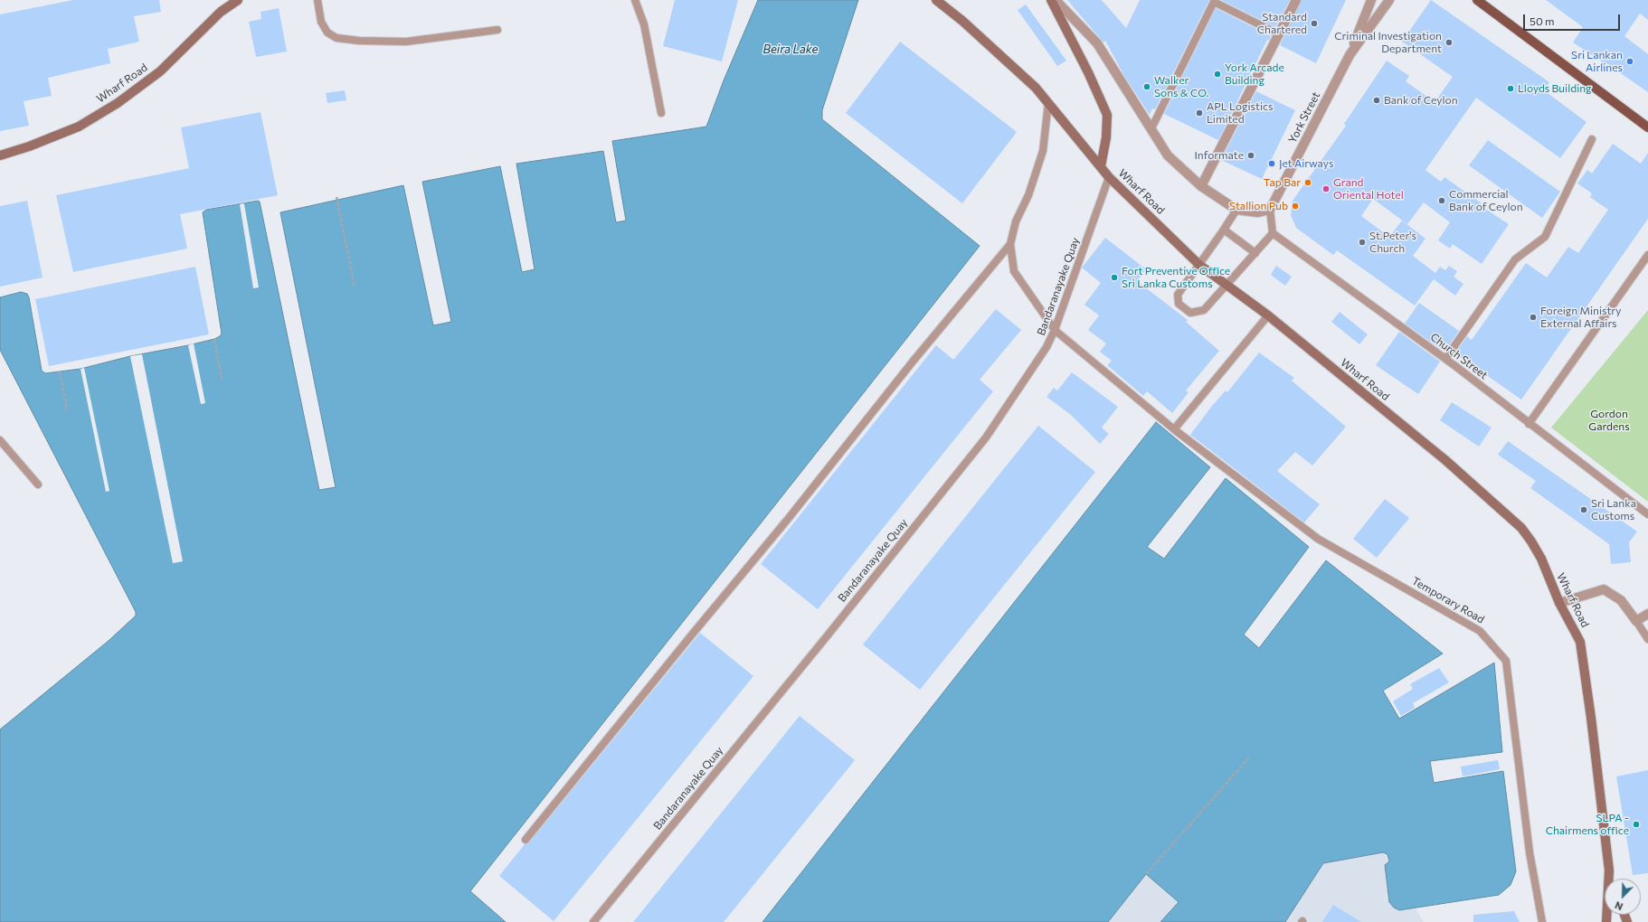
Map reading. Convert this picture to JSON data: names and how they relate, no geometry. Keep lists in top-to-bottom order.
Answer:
{
  "streets": {
    "main road": ["Wharf Road"],
    "street": ["York Street"],
    "lane": ["Bandaranayake Quay", "Church Street", "Temporary Road"]
  },
  "crossings": [
    ["Wharf Road", "Bandaranayake Quay"],
    ["Bandaranayake Quay", "Temporary Road"]
  ],
  "water": ["Beira Lake"],
  "parks": ["Gordon Gardens"],
  "places": [
    "Standard Chartered",
    "Criminal Investigation Department",
    "Sri Lankan Airlines",
    "York Arcade Building",
    "Walker Sons & CO.",
    "Lloyds Building",
    "Bank of Ceylon",
    "APL Logistics Limited",
    "Informate",
    "Jet Airways",
    "Tap Bar",
    "Grand Oriental Hotel",
    "Commercial Bank of Ceylon",
    "Stallion Pub",
    "St.Peter's Church",
    "Fort Preventive Office Sri Lanka Customs",
    "Foreign Ministry External Affairs",
    "Sri Lanka Customs",
    "SLPA - Chairmens office"
  ],
  "scale_bar": "50 m",
  "north": "bottom left"
}
